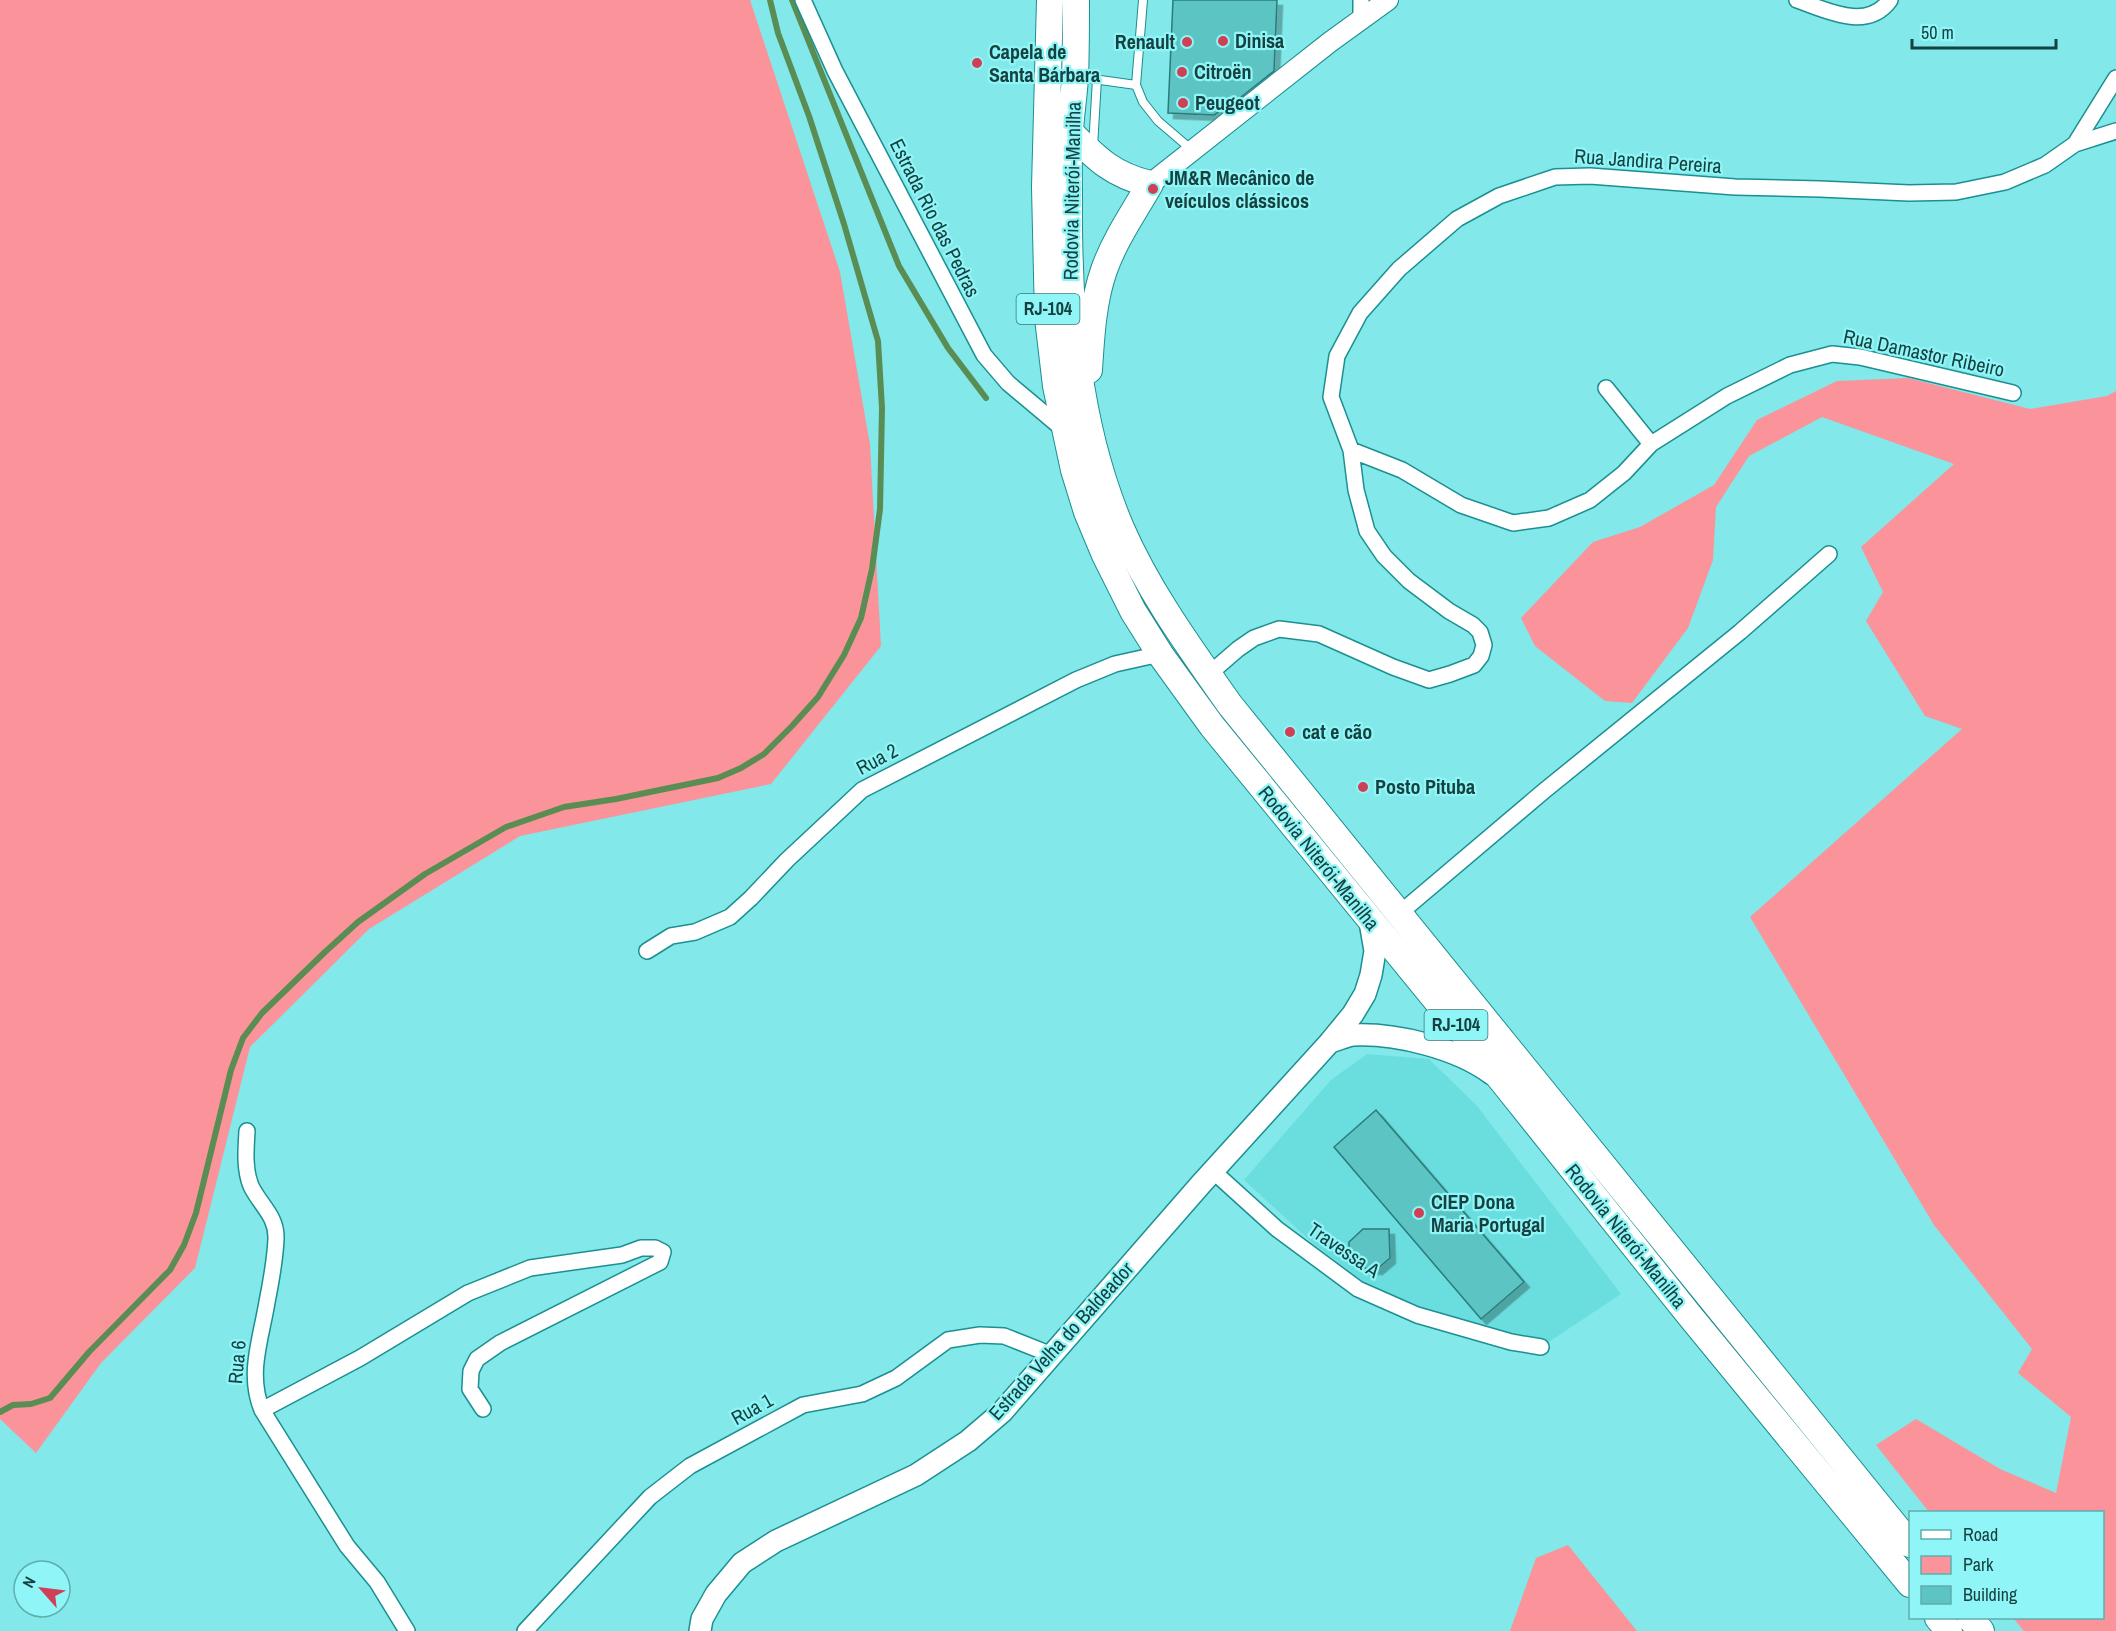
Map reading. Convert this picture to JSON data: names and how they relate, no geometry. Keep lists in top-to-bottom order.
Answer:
{
  "streets": {
    "highway": ["Rodovia Niterói-Manilha", "RJ-104"],
    "main road": ["Estrada Velha do Baldeador"],
    "street": [
      "Rua Jandira Pereira",
      "Estrada Rio das Pedras",
      "Rua Damastor Ribeiro",
      "Rua 2",
      "Travessa A",
      "Rua 6",
      "Rua 1"
    ]
  },
  "crossings": [
    ["Rua Jandira Pereira", "Rodovia Niterói-Manilha"],
    ["Rua Jandira Pereira", "Rua Damastor Ribeiro"],
    ["Rodovia Niterói-Manilha", "Estrada Rio das Pedras"],
    ["Rodovia Niterói-Manilha", "Rua 2"],
    ["Rodovia Niterói-Manilha", "Estrada Velha do Baldeador"],
    ["Travessa A", "Estrada Velha do Baldeador"],
    ["Estrada Velha do Baldeador", "Rua 1"]
  ],
  "places": [
    "Dinisa",
    "Renault",
    "Capela de Santa Bárbara",
    "Citroën",
    "Peugeot",
    "JM&R Mecânico de veículos clássicos",
    "cat e cão",
    "Posto Pituba",
    "CIEP Dona Maria Portugal"
  ],
  "legend": ["Road", "Park", "Building"],
  "scale_bar": "50 m",
  "north": "top left"
}
